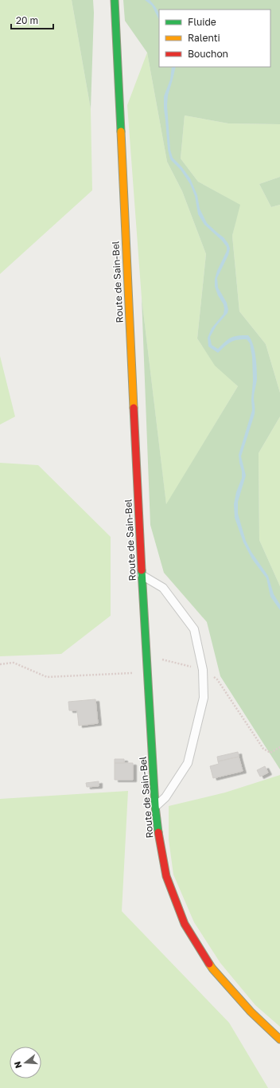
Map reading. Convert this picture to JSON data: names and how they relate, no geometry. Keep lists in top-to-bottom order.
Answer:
{
  "streets": {
    "main road": ["Route de Sain-Bel"]
  },
  "legend": ["Fluide", "Ralenti", "Bouchon"],
  "scale_bar": "20 m",
  "north": "left"
}
